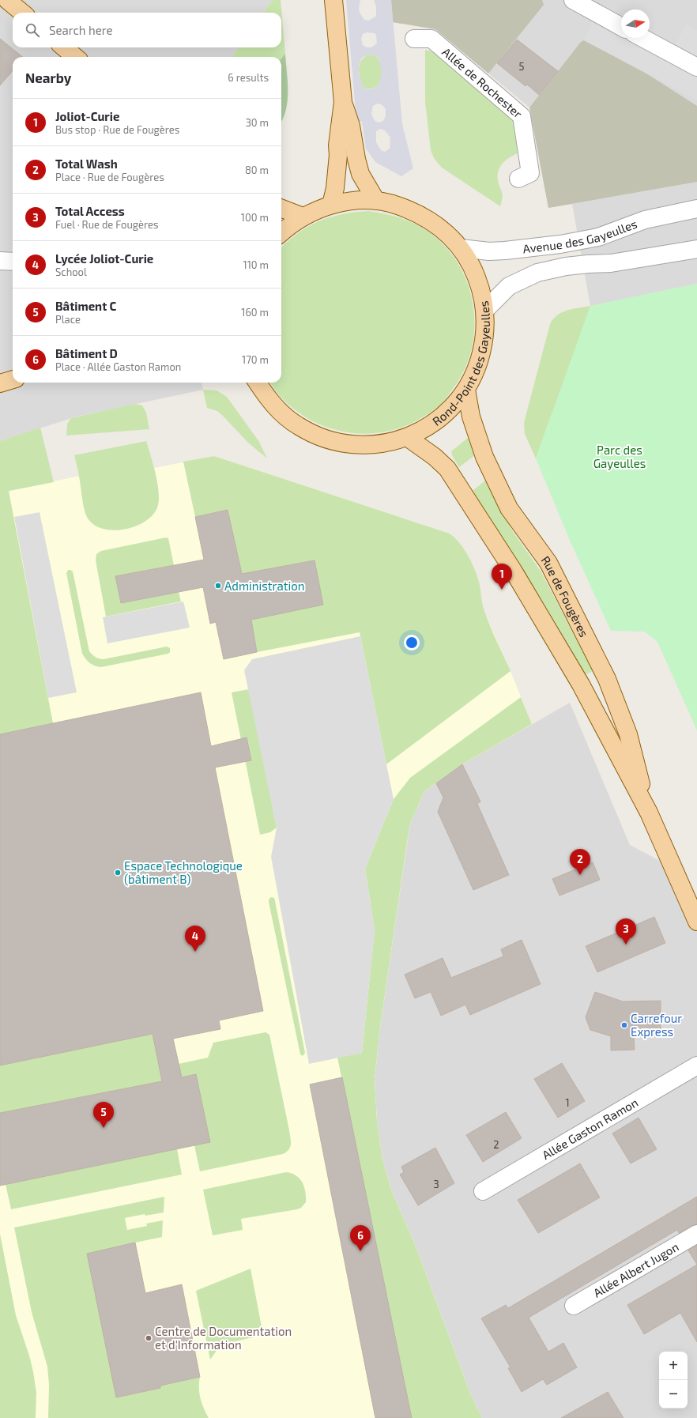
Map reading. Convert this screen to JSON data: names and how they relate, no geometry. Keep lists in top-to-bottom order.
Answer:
{
  "streets": {
    "main road": ["Rond-Point des Gayeulles", "Rue de Fougères"],
    "street": [
      "Allée de Rochester",
      "Avenue des Gayeulles",
      "Allée Gaston Ramon",
      "Allée Albert Jugon"
    ]
  },
  "crossings": [
    ["Avenue des Gayeulles", "Rond-Point des Gayeulles"],
    ["Rond-Point des Gayeulles", "Rue de Fougères"]
  ],
  "parks": ["Parc des Gayeulles"],
  "places": [
    "Administration",
    "Espace Technologique (bâtiment B)",
    "Carrefour Express",
    "Centre de Documentation et d'Information"
  ],
  "house_numbers": [
    "5",
    "1",
    "2",
    "3"
  ],
  "north": "right",
  "page": {
    "search": "Search here",
    "heading": ["Nearby", "6 results"],
    "list": [
      {
        "mark": "1",
        "name": "Joliot-Curie",
        "note": "Bus stop · Rue de Fougères",
        "value": "30 m"
      },
      {
        "mark": "2",
        "name": "Total Wash",
        "note": "Place · Rue de Fougères",
        "value": "80 m"
      },
      {
        "mark": "3",
        "name": "Total Access",
        "note": "Fuel · Rue de Fougères",
        "value": "100 m"
      },
      {
        "mark": "4",
        "name": "Lycée Joliot-Curie",
        "note": "School",
        "value": "110 m"
      },
      {
        "mark": "5",
        "name": "Bâtiment C",
        "note": "Place",
        "value": "160 m"
      },
      {
        "mark": "6",
        "name": "Bâtiment D",
        "note": "Place · Allée Gaston Ramon",
        "value": "170 m"
      }
    ],
    "pins": [
      "1",
      "2",
      "3",
      "4",
      "5",
      "6"
    ],
    "map_buttons": ["+", "−"]
  }
}
